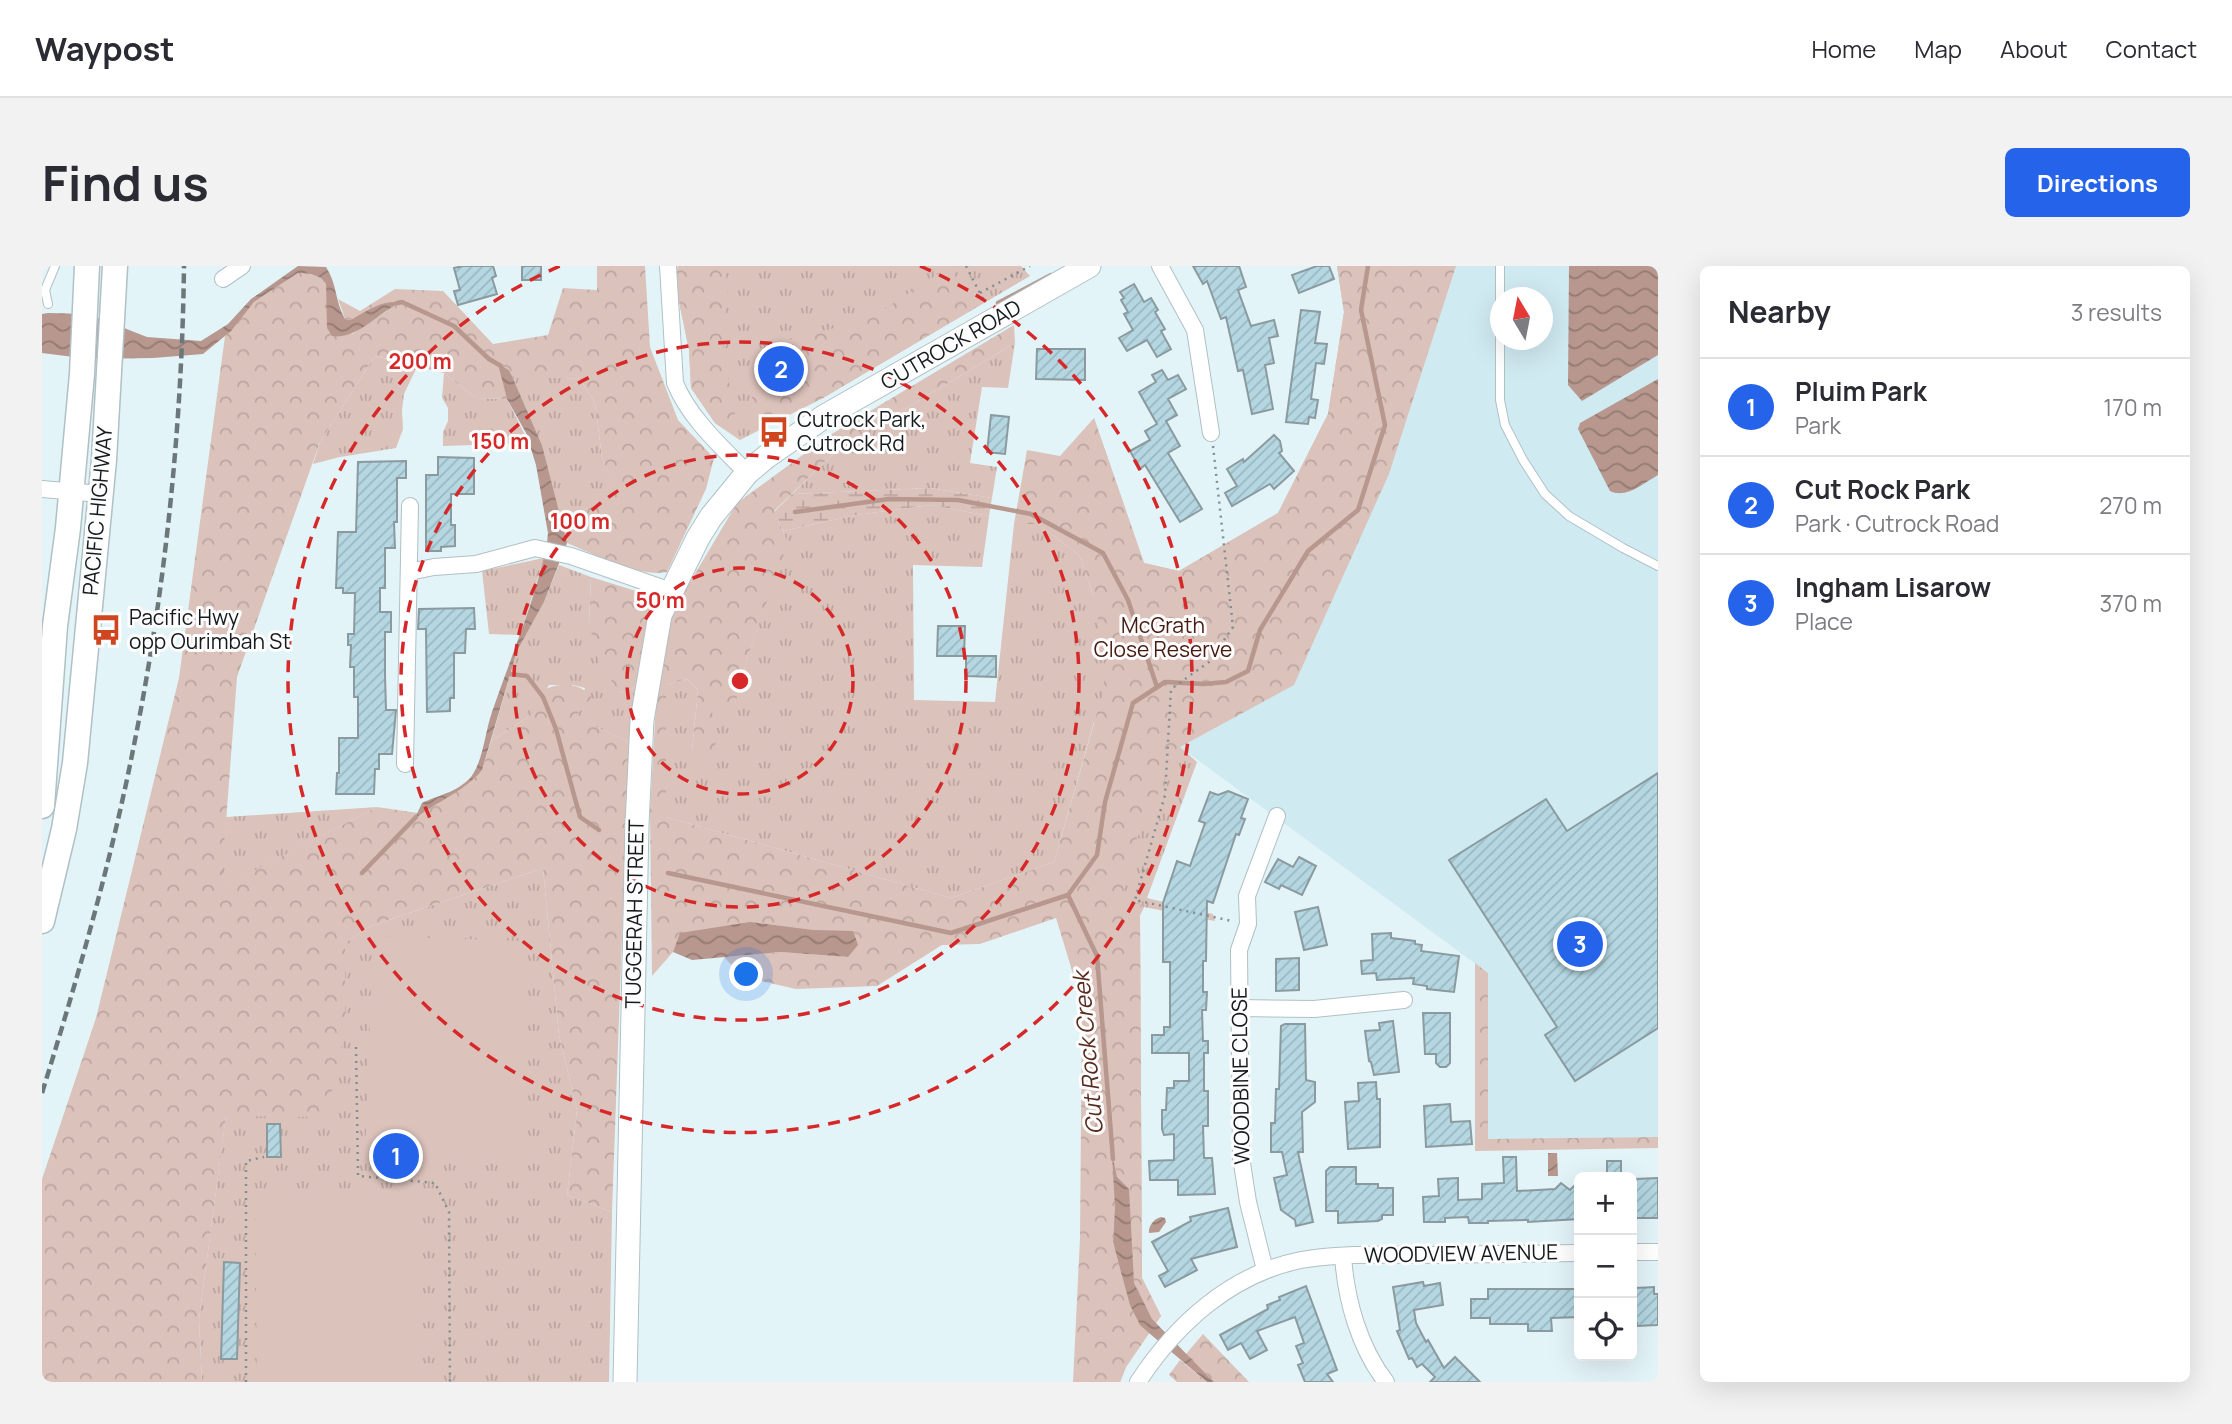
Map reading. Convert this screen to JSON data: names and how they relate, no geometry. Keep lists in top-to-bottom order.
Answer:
{
  "streets": {
    "main road": ["PACIFIC HIGHWAY"],
    "street": [
      "CUTROCK ROAD",
      "TUGGERAH STREET",
      "WOODBINE CLOSE",
      "WOODVIEW AVENUE"
    ]
  },
  "crossings": [
    ["CUTROCK ROAD", "TUGGERAH STREET"],
    ["WOODBINE CLOSE", "WOODVIEW AVENUE"]
  ],
  "water": ["Cut Rock Creek"],
  "parks": ["McGrath Close Reserve"],
  "places": {
    "bus stop": ["Cutrock Park, Cutrock Rd", "Pacific Hwy opp Ourimbah St"]
  },
  "north": "top",
  "page": {
    "header": "Waypost",
    "nav": [
      "Home",
      "Map",
      "About",
      "Contact"
    ],
    "buttons": "Directions",
    "title": "Find us",
    "heading": ["Nearby", "3 results"],
    "pins": ["2", "3", "1"],
    "list": [
      {
        "mark": "1",
        "name": "Pluim Park",
        "note": "Park",
        "value": "170 m"
      },
      {
        "mark": "2",
        "name": "Cut Rock Park",
        "note": "Park · Cutrock Road",
        "value": "270 m"
      },
      {
        "mark": "3",
        "name": "Ingham Lisarow",
        "note": "Place",
        "value": "370 m"
      }
    ],
    "map_buttons": ["+", "−"]
  },
  "rings": [
    "200 m",
    "150 m",
    "100 m",
    "50 m"
  ]
}
